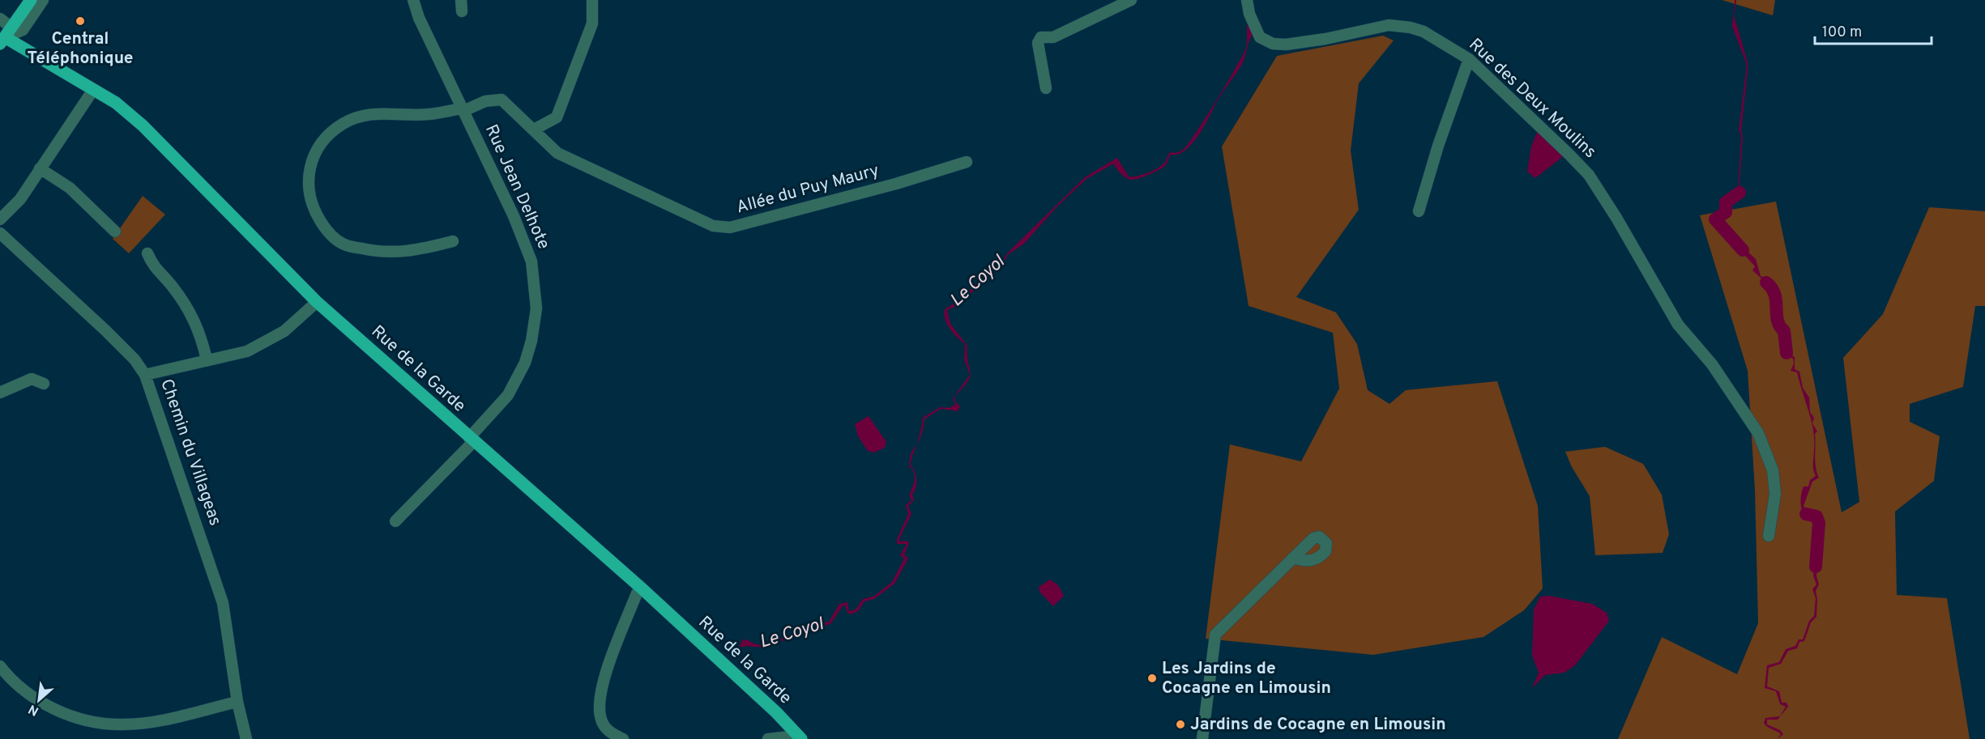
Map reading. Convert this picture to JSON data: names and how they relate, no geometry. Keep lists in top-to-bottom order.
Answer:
{
  "streets": {
    "main road": ["Rue de la Garde"],
    "street": [
      "Rue des Deux Moulins",
      "Rue Jean Delhote",
      "Allée du Puy Maury",
      "Chemin du Villageas"
    ]
  },
  "crossings": [
    ["Rue Jean Delhote", "Allée du Puy Maury"],
    ["Rue Jean Delhote", "Rue de la Garde"]
  ],
  "water": ["Le Coyol"],
  "places": ["Central Téléphonique", "Les Jardins de Cocagne en Limousin", "Jardins de Cocagne en Limousin"],
  "scale_bar": "100 m",
  "north": "bottom left"
}
